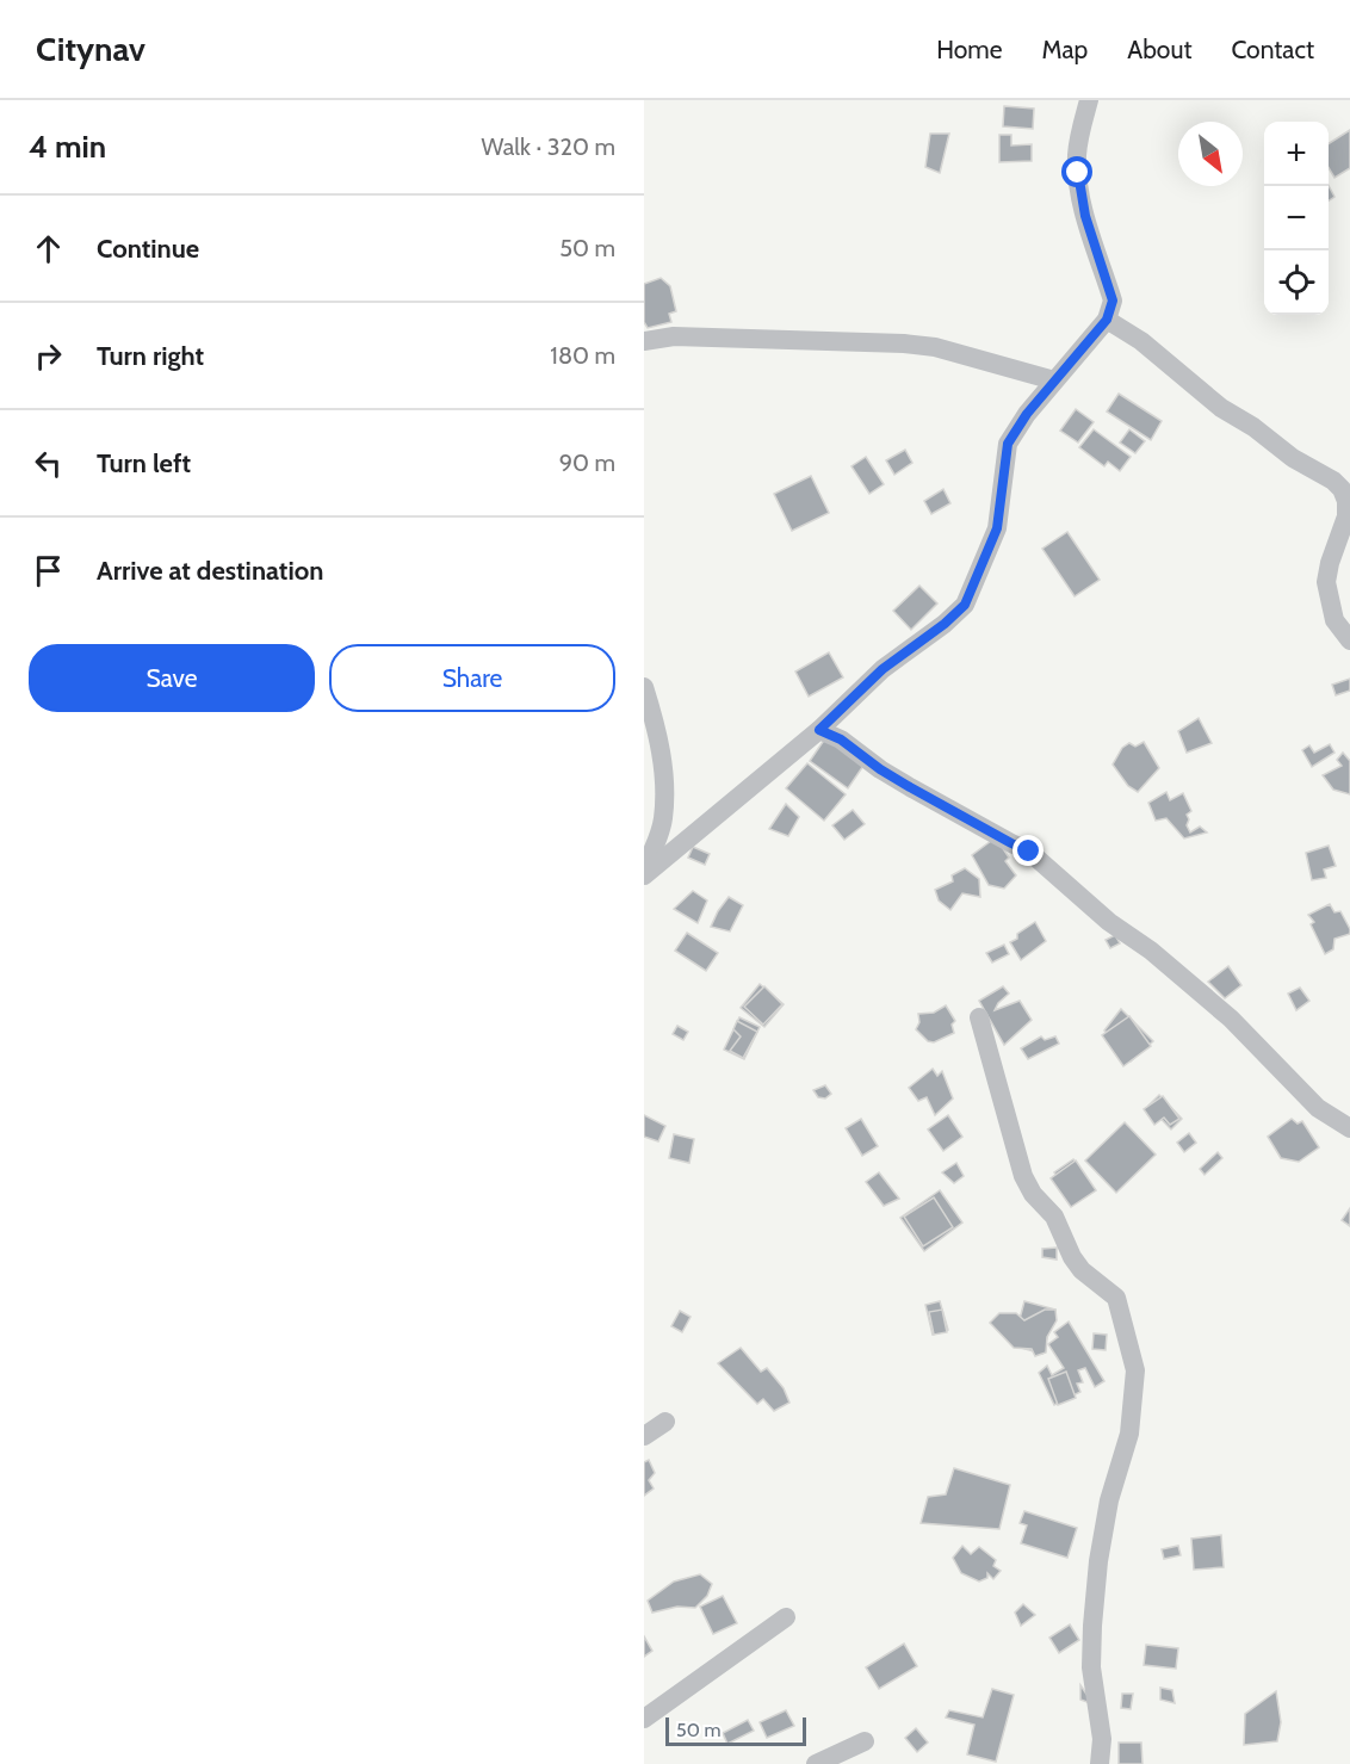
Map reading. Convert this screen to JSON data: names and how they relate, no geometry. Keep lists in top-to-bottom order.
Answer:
{
  "scale_bar": "50 m",
  "north": "bottom right",
  "page": {
    "header": "Citynav",
    "nav": [
      "Home",
      "Map",
      "About",
      "Contact"
    ],
    "heading": ["4 min", "Walk · 320 m"],
    "map_buttons": ["+", "−"],
    "list": [
      ["Continue", "50 m"],
      ["Turn right", "180 m"],
      ["Turn left", "90 m"],
      "Arrive at destination"
    ],
    "buttons": ["Save", "Share"],
    "scale": "50 m"
  }
}
